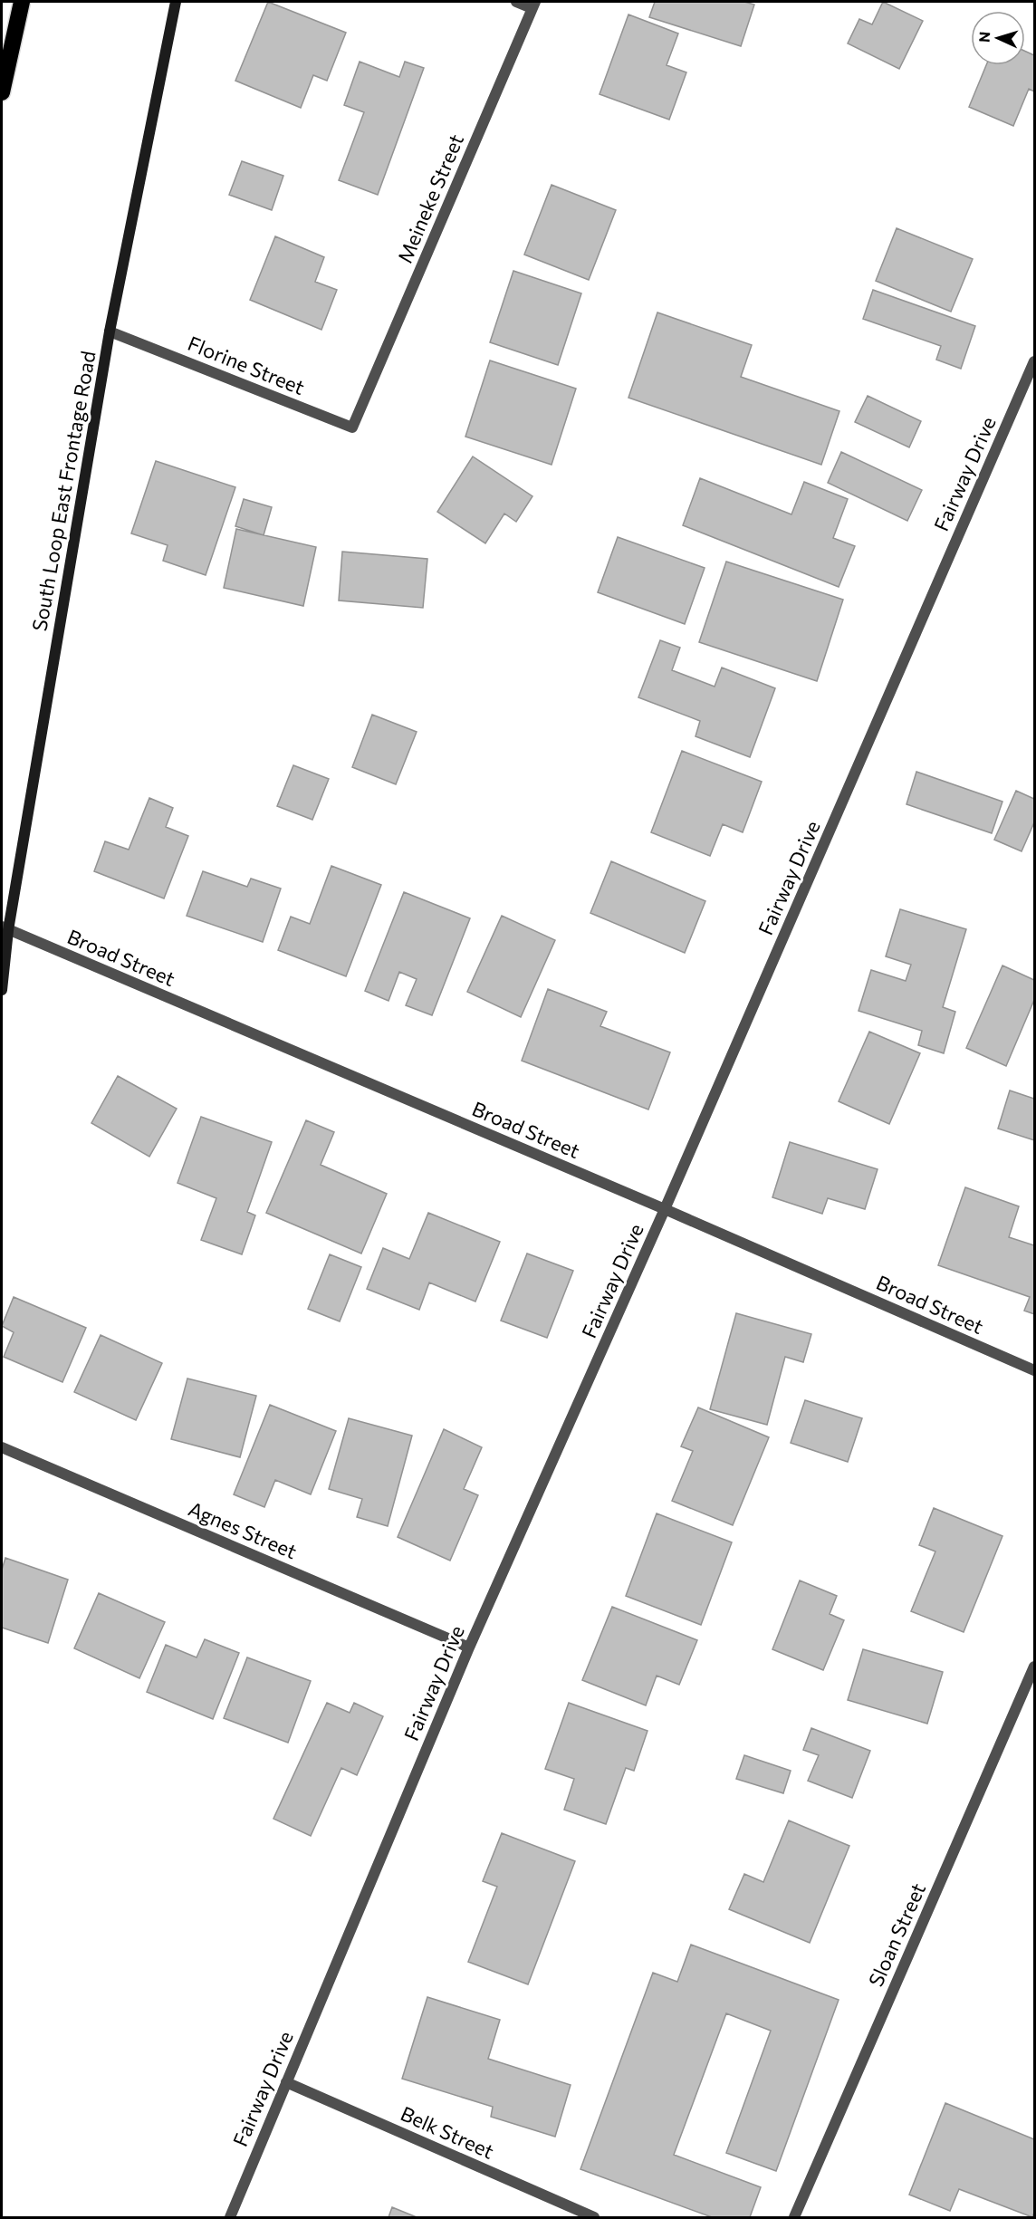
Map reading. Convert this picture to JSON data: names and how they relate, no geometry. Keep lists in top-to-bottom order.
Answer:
{
  "streets": {
    "main road": ["South Loop East Frontage Road"],
    "street": [
      "Meineke Street",
      "Florine Street",
      "Fairway Drive",
      "Broad Street",
      "Agnes Street",
      "Sloan Street",
      "Belk Street"
    ]
  },
  "crossings": [
    ["Meineke Street", "Florine Street"],
    ["Florine Street", "South Loop East Frontage Road"],
    ["Fairway Drive", "Broad Street"],
    ["Fairway Drive", "Agnes Street"],
    ["Fairway Drive", "Belk Street"],
    ["South Loop East Frontage Road", "Broad Street"]
  ],
  "north": "left"
}
